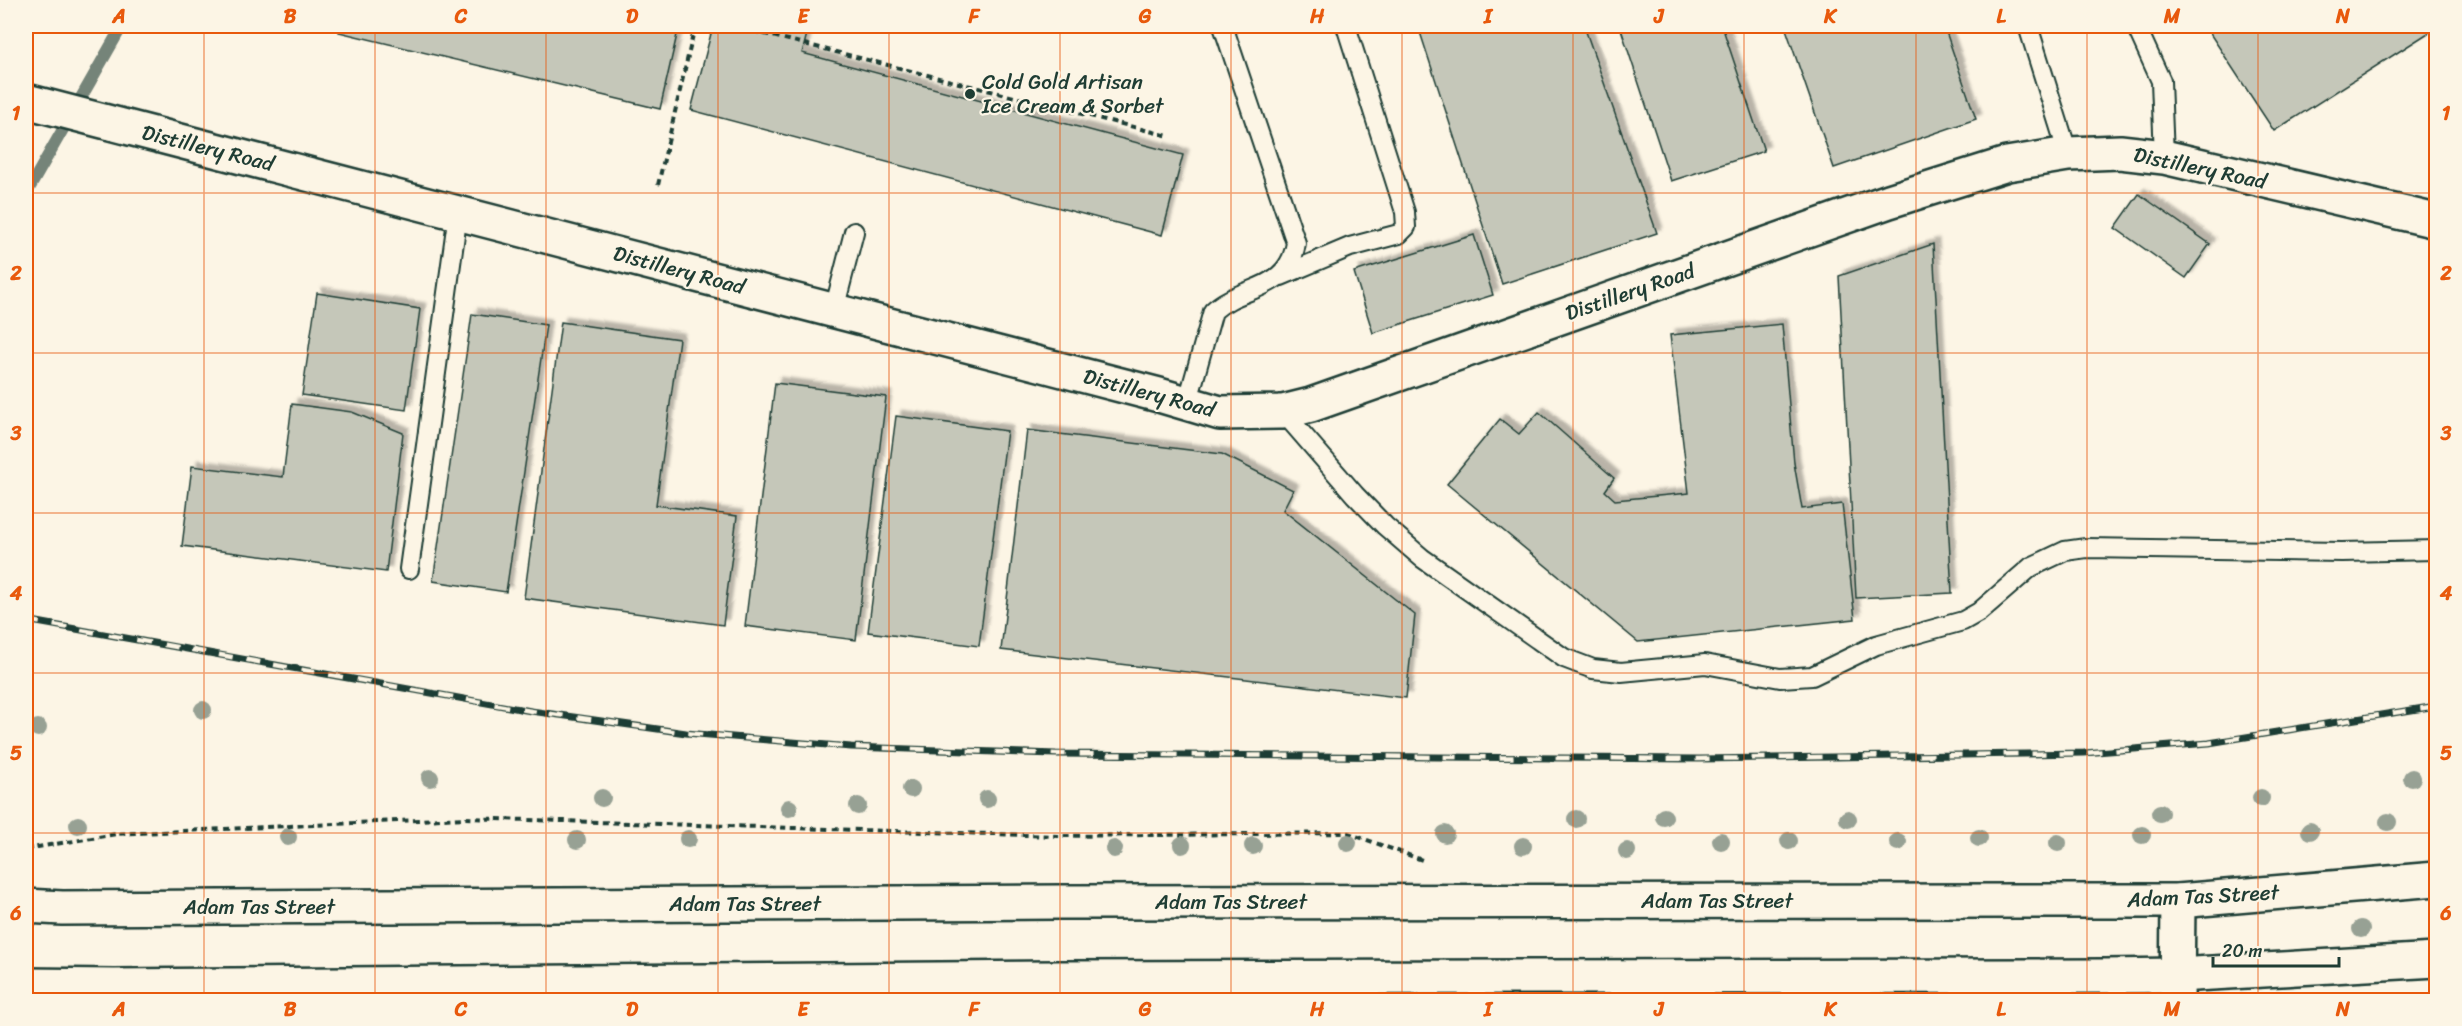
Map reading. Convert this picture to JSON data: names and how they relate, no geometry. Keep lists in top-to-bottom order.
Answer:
{
  "streets": {
    "main road": ["Distillery Road", "Adam Tas Street"]
  },
  "places": ["Cold Gold Artisan Ice Cream & Sorbet"],
  "scale_bar": "20 m",
  "grid": {
    "columns": [
      "A",
      "B",
      "C",
      "D",
      "E",
      "F",
      "G",
      "H",
      "I",
      "J",
      "K",
      "L",
      "M",
      "N"
    ],
    "rows": [
      "1",
      "2",
      "3",
      "4",
      "5",
      "6"
    ]
  }
}
